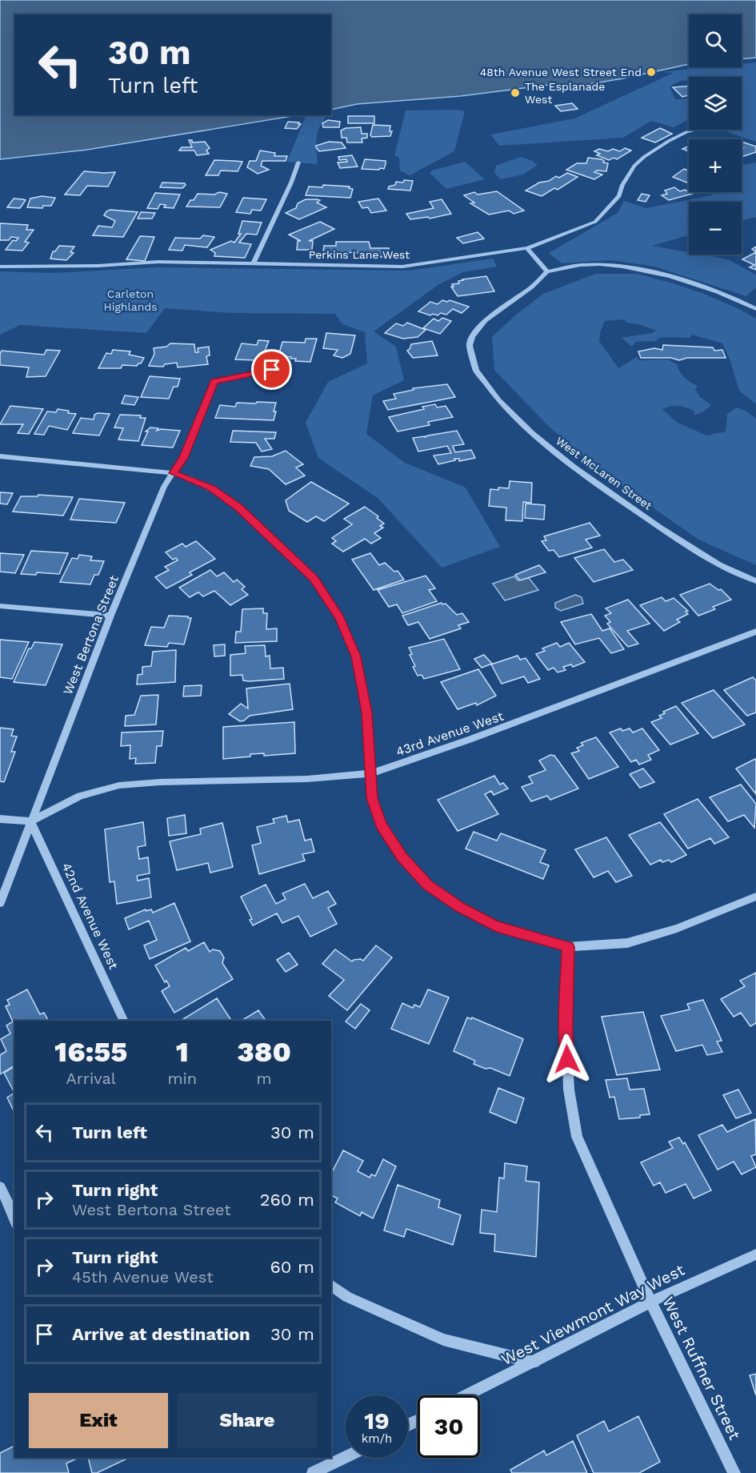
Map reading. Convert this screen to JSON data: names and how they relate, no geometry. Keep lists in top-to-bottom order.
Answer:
{
  "streets": {
    "street": [
      "Perkins Lane West",
      "West McLaren Street",
      "West Bertona Street",
      "43rd Avenue West",
      "42nd Avenue West",
      "West Viewmont Way West",
      "West Ruffner Street"
    ]
  },
  "crossings": [
    ["West Bertona Street", "43rd Avenue West"],
    ["West Bertona Street", "42nd Avenue West"],
    ["43rd Avenue West", "42nd Avenue West"],
    ["West Viewmont Way West", "West Ruffner Street"]
  ],
  "parks": ["Carleton Highlands"],
  "places": ["48th Avenue West Street End", "The Esplanade West"],
  "page": {
    "map_buttons": ["+", "−"],
    "turn": ["30 m", "Turn left"],
    "eta": [
      "16:55",
      "Arrival",
      "1",
      "min",
      "380",
      "m"
    ],
    "list": [
      {
        "name": "Turn left",
        "value": "30 m"
      },
      {
        "name": "Turn right",
        "note": "West Bertona Street",
        "value": "260 m"
      },
      {
        "name": "Turn right",
        "note": "45th Avenue West",
        "value": "60 m"
      },
      {
        "name": "Arrive at destination",
        "value": "30 m"
      }
    ],
    "buttons": ["Exit", "Share"],
    "speed": "19 km/h",
    "limit": "30"
  }
}
